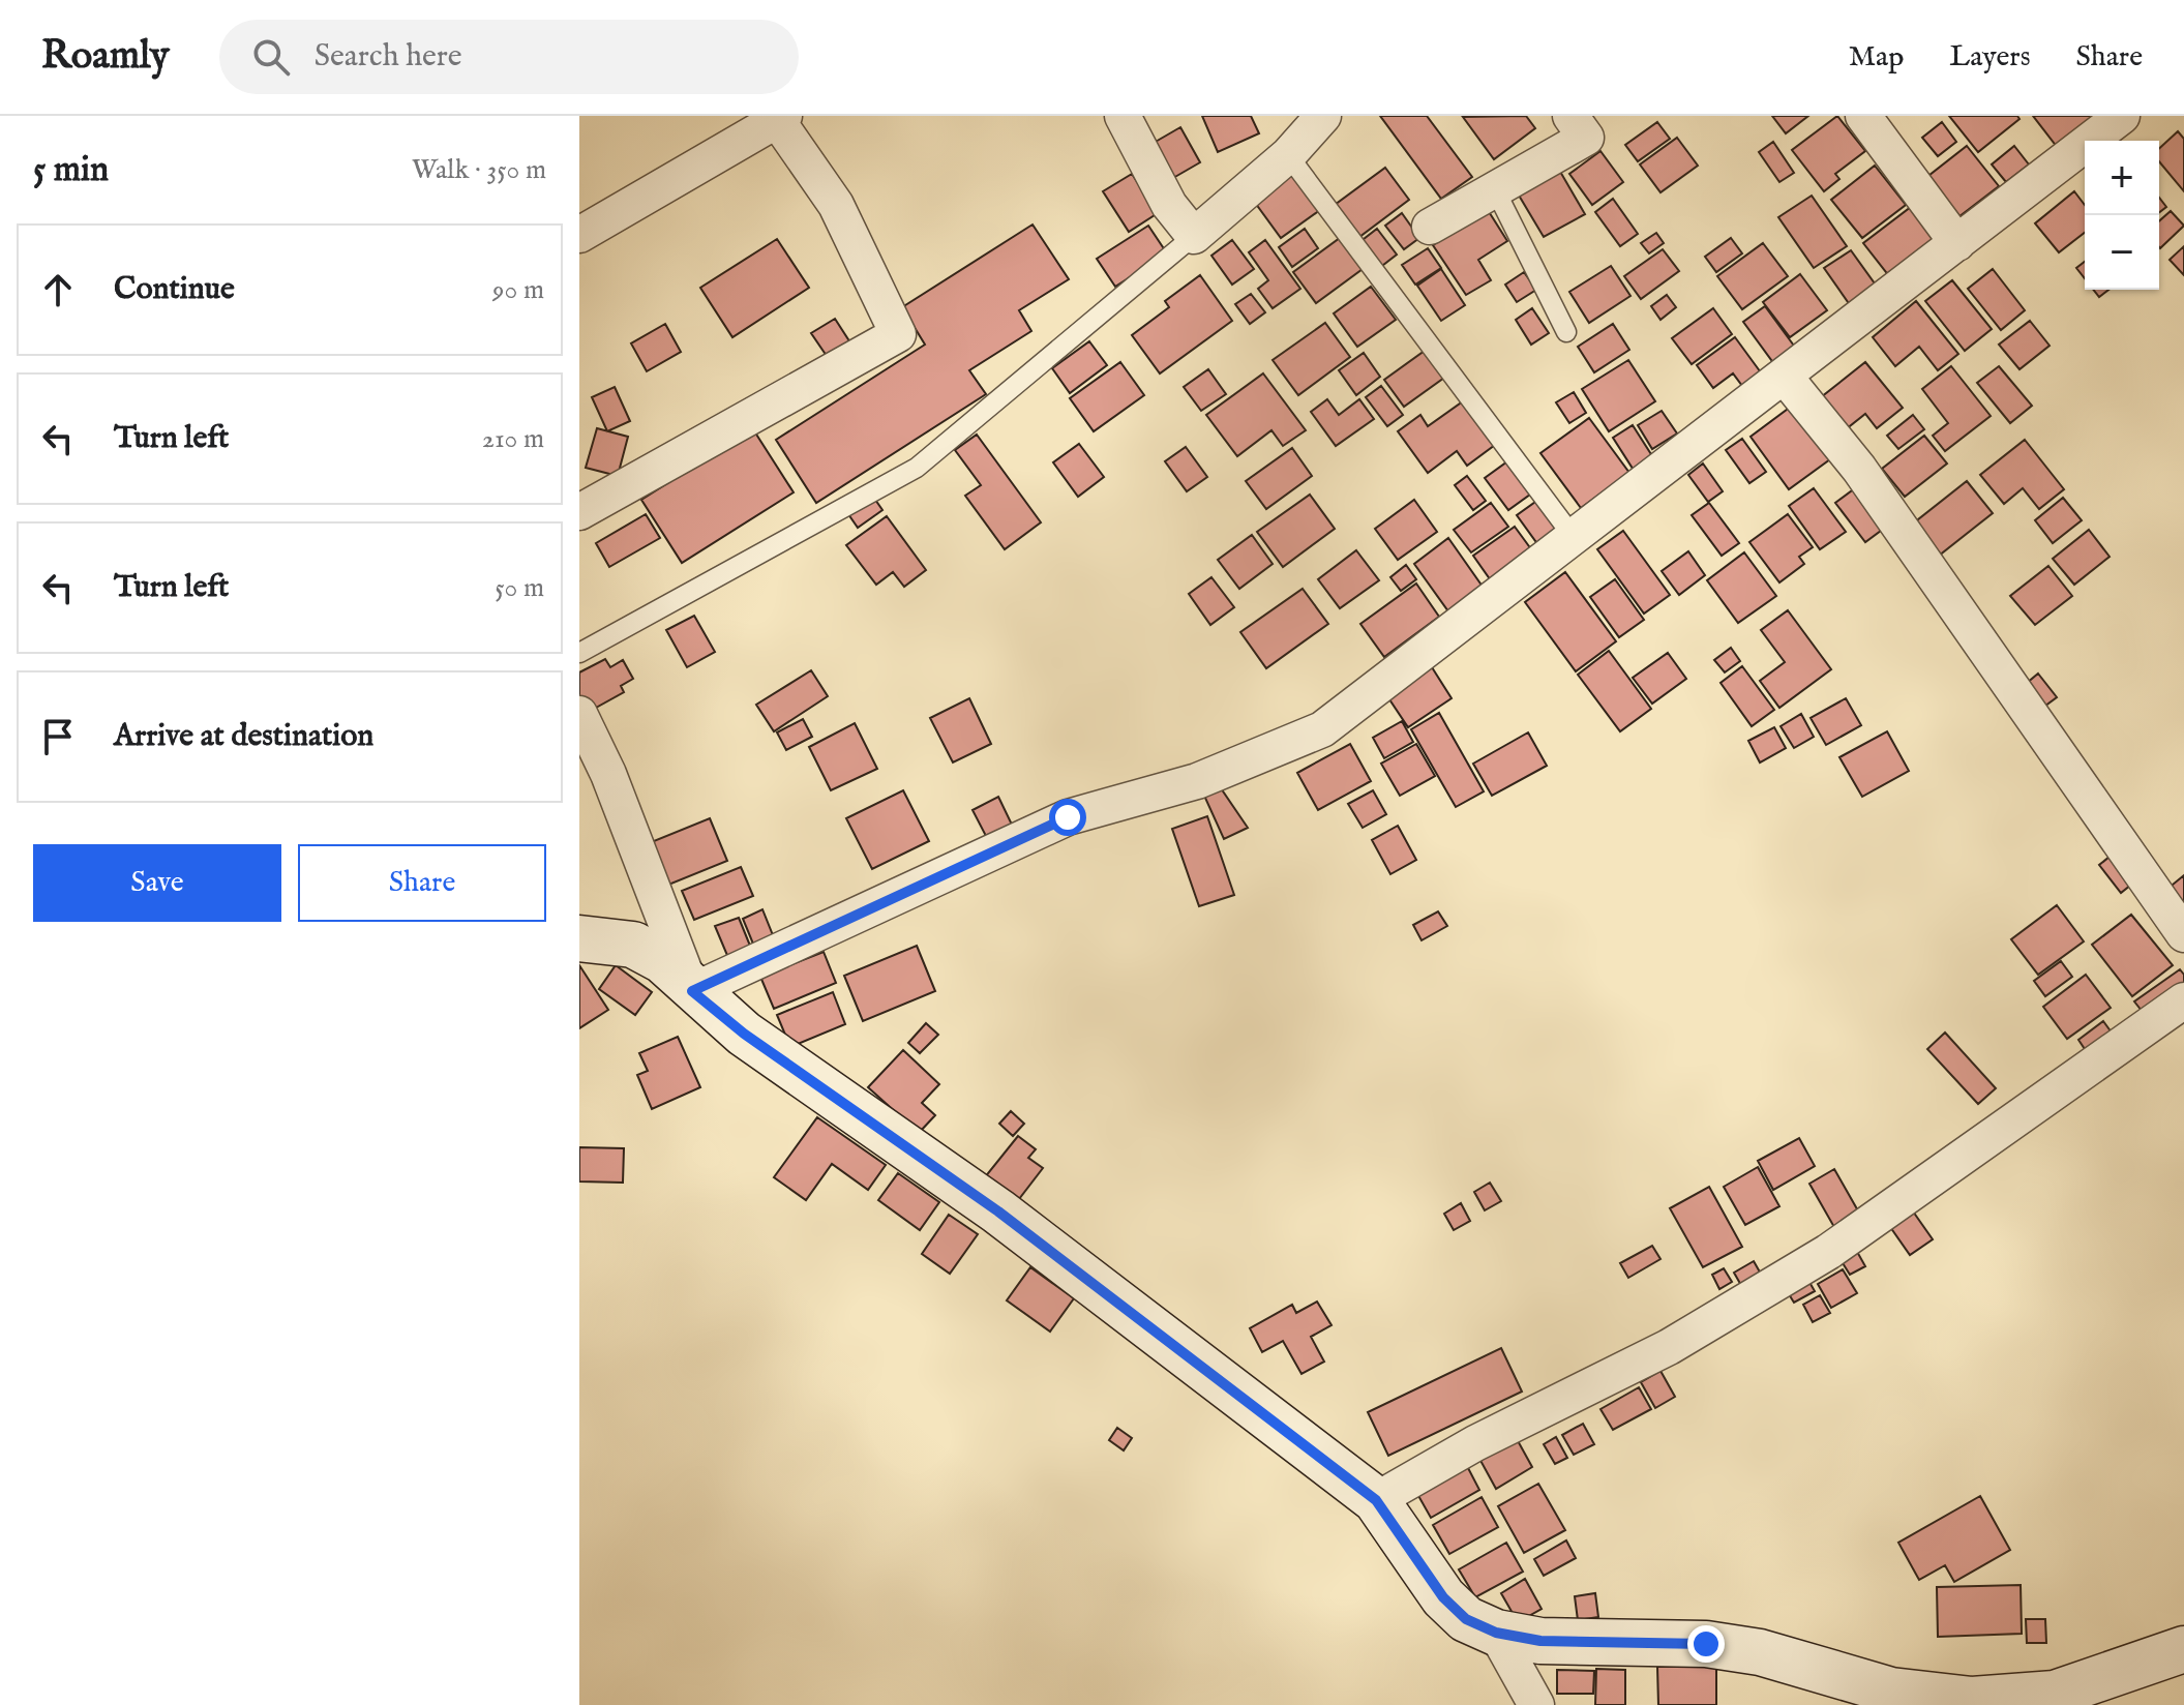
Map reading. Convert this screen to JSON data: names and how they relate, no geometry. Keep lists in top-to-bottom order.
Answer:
{
  "page": {
    "header": "Roamly",
    "search": "Search here",
    "nav": ["Map", "Layers", "Share"],
    "heading": ["5 min", "Walk · 350 m"],
    "map_buttons": ["+", "−"],
    "list": [
      ["Continue", "90 m"],
      ["Turn left", "210 m"],
      ["Turn left", "50 m"],
      "Arrive at destination"
    ],
    "buttons": ["Save", "Share"]
  }
}
